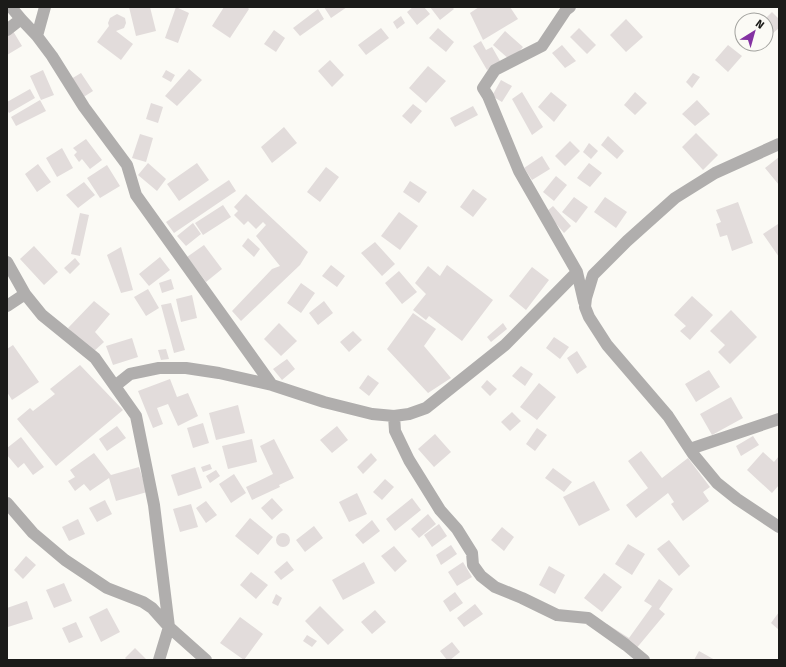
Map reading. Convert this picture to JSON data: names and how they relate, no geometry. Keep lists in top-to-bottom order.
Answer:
{
  "north": "top right"
}
